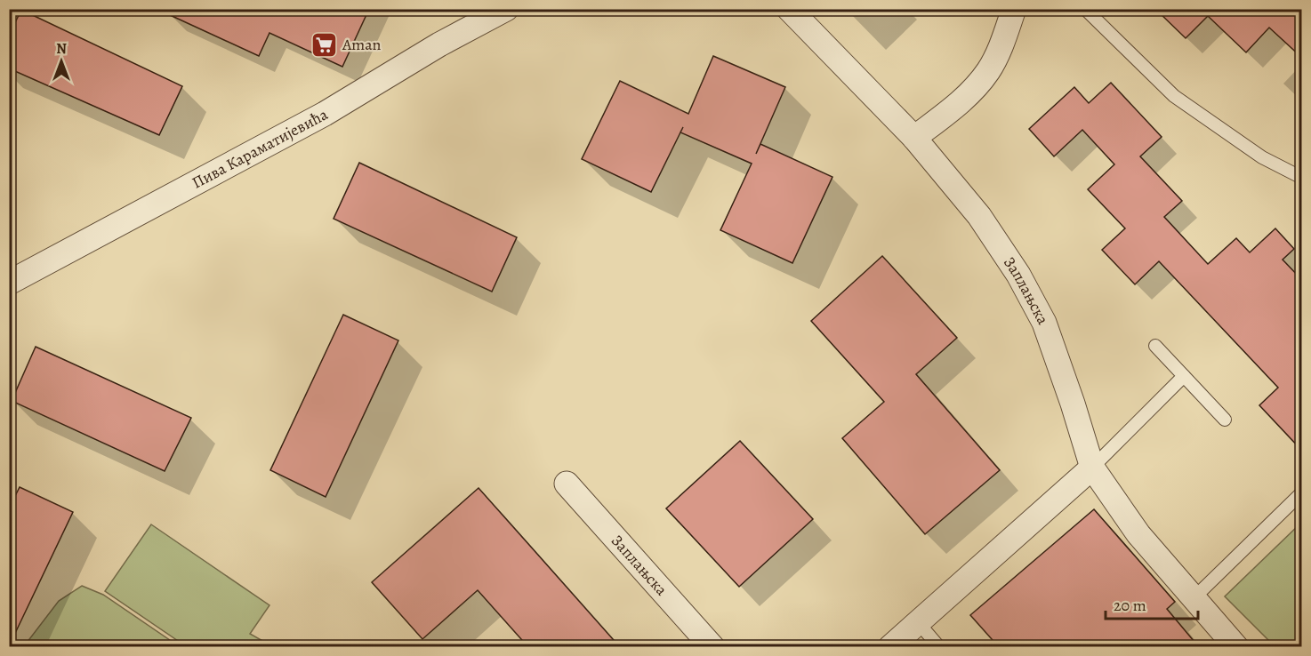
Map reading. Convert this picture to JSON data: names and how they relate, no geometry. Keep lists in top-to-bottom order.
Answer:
{
  "streets": {
    "street": ["Пива Караматијевића", "Заплањска"]
  },
  "places": {
    "supermarket": ["Aman"]
  },
  "scale_bar": "20 m",
  "north": "top"
}
